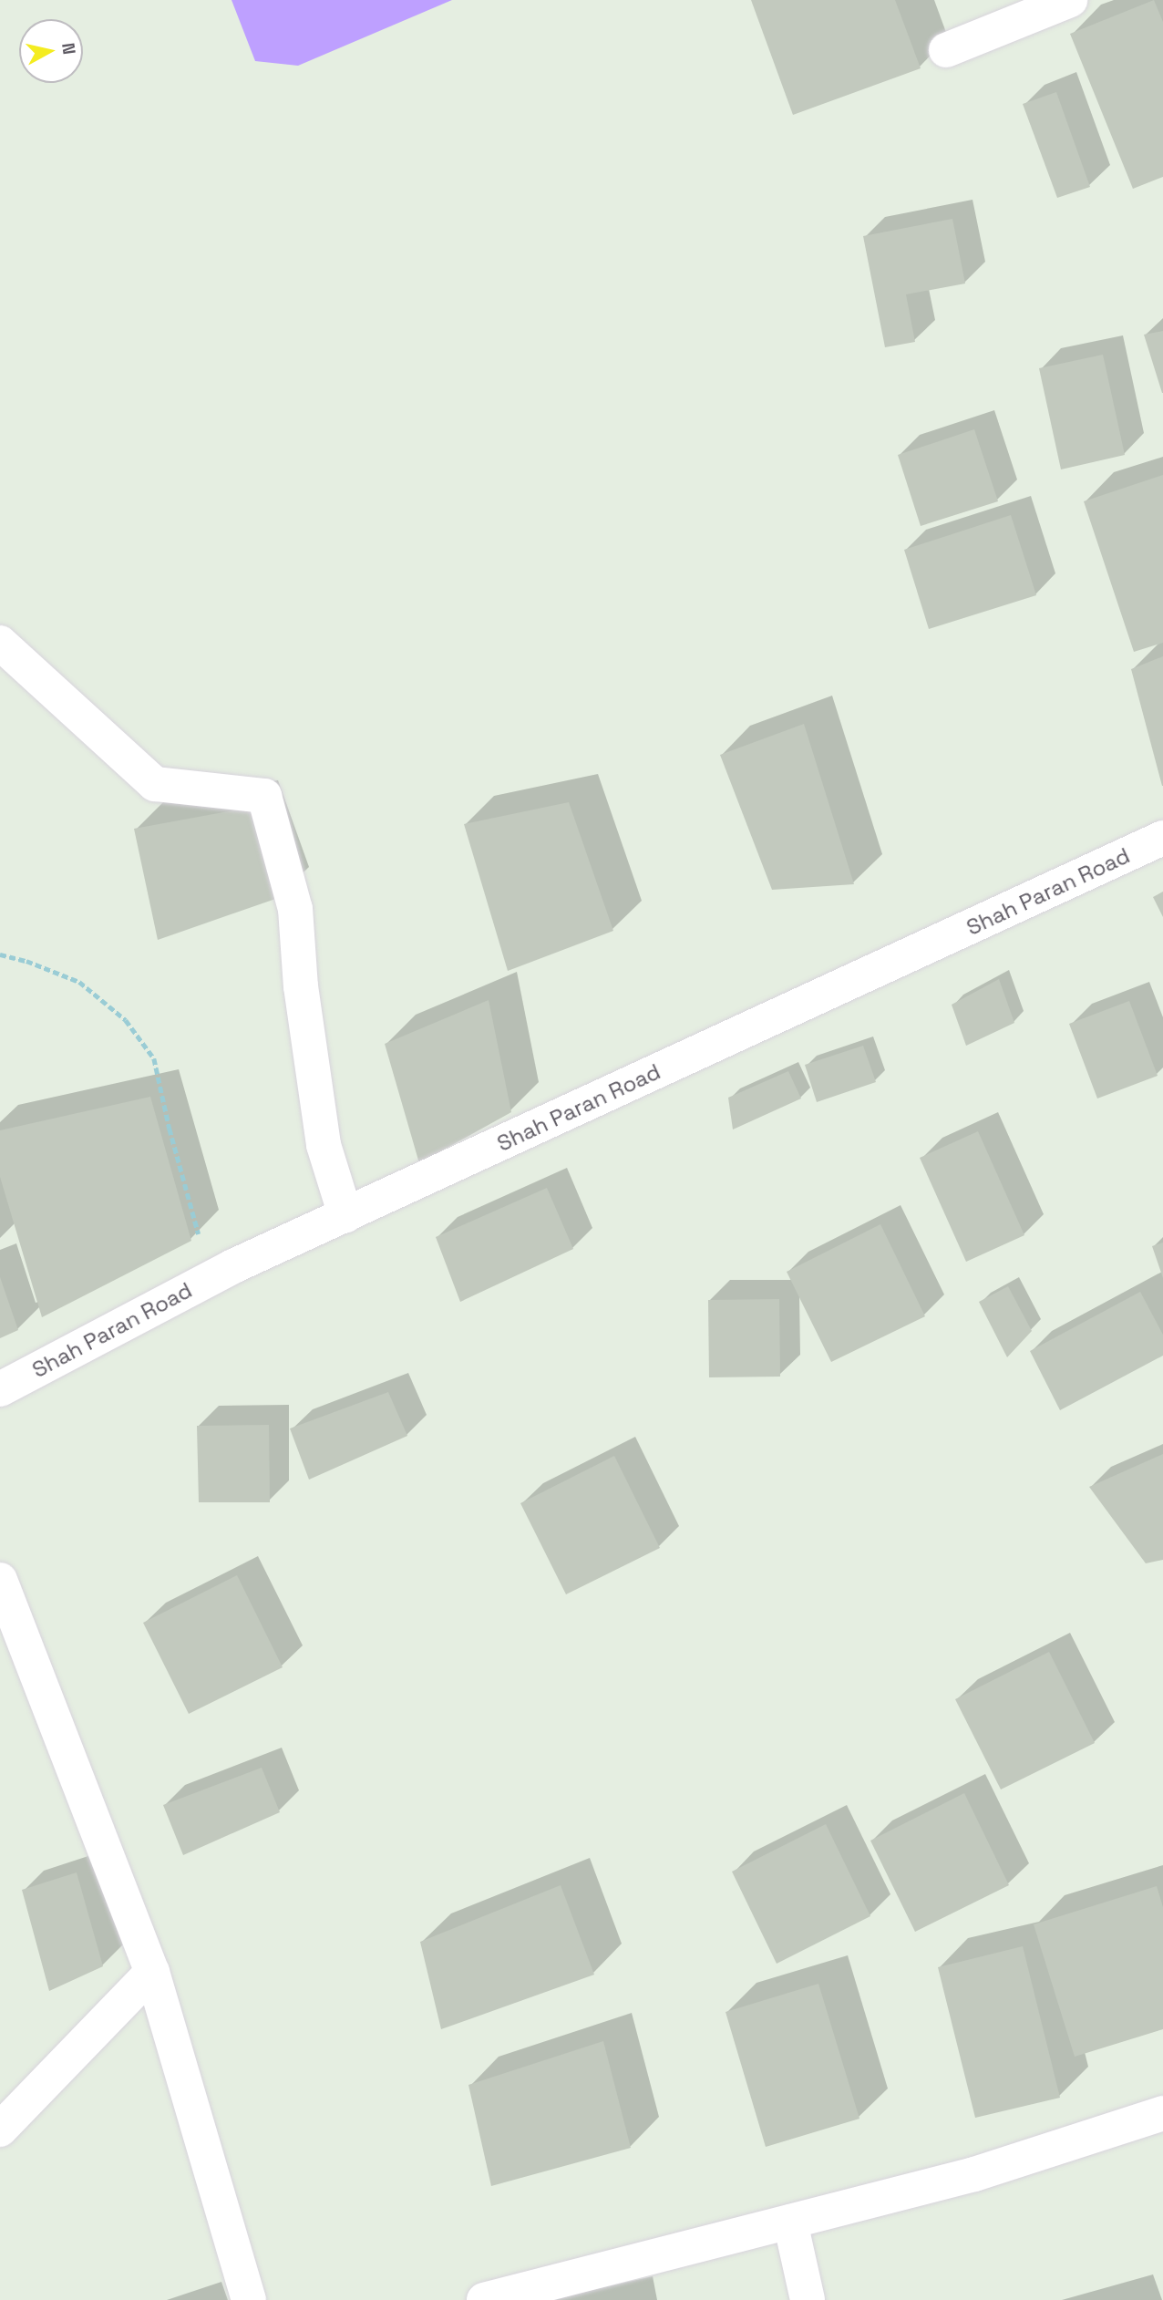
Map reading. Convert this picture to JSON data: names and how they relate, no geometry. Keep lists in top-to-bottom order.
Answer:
{
  "streets": {
    "street": ["Shah Paran Road"]
  },
  "north": "right"
}
